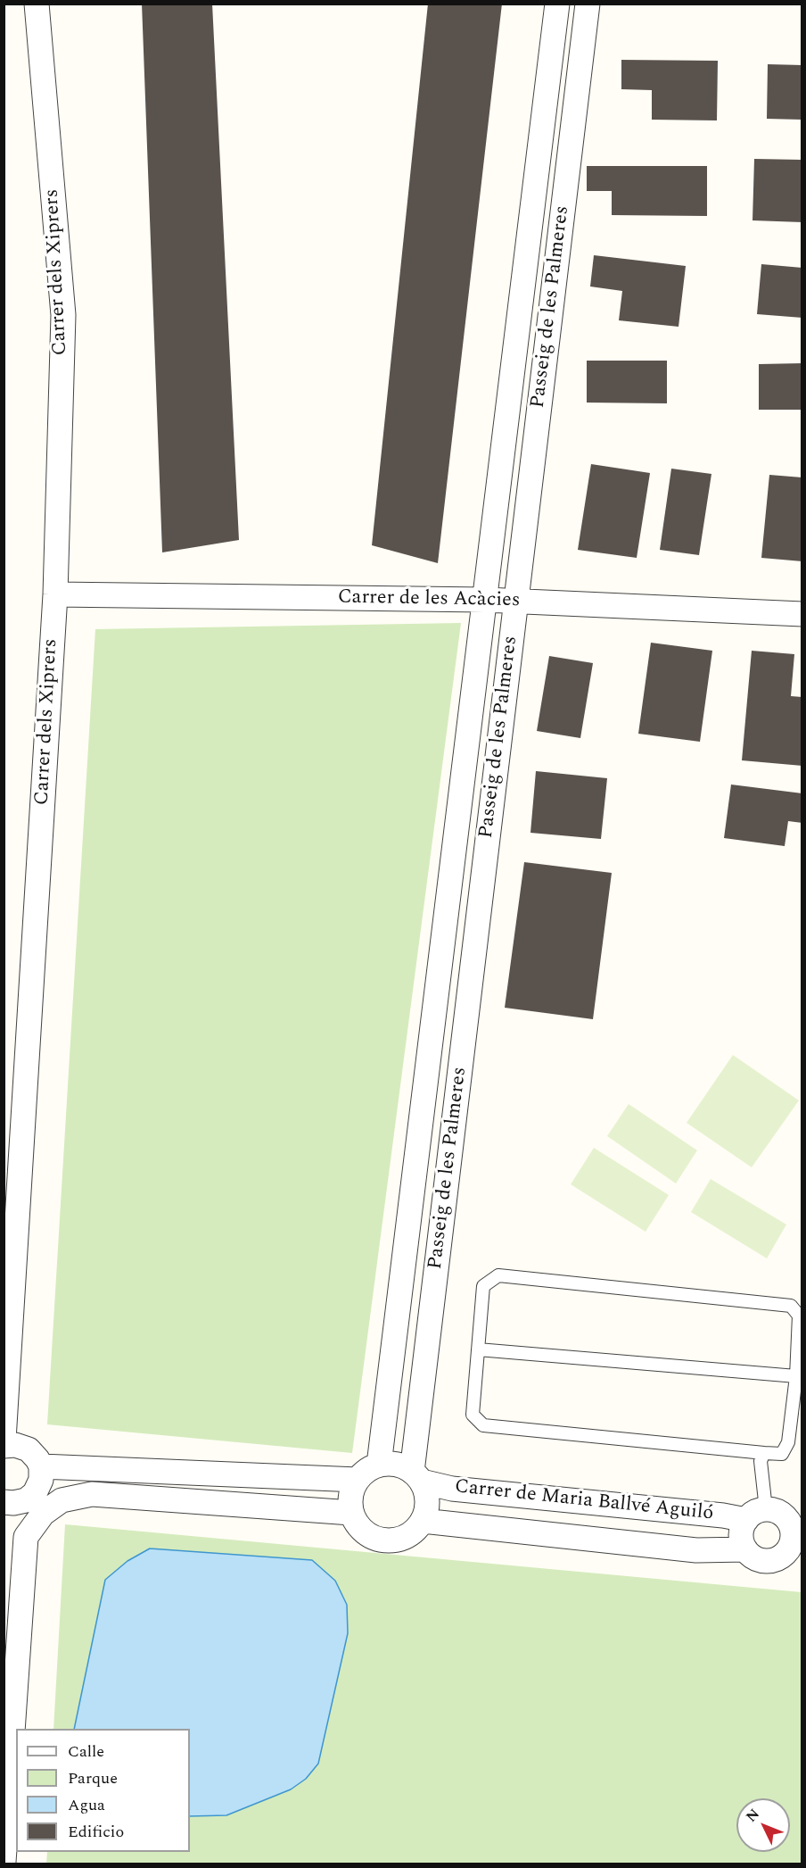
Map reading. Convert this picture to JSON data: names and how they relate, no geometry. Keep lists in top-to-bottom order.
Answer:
{
  "streets": {
    "street": [
      "Carrer dels Xiprers",
      "Passeig de les Palmeres",
      "Carrer de les Acàcies",
      "Carrer de Maria Ballvé Aguiló"
    ]
  },
  "crossings": [
    ["Carrer dels Xiprers", "Carrer de les Acàcies"],
    ["Passeig de les Palmeres", "Carrer de les Acàcies"],
    ["Passeig de les Palmeres", "Carrer de Maria Ballvé Aguiló"]
  ],
  "legend": [
    "Calle",
    "Parque",
    "Agua",
    "Edificio"
  ],
  "north": "top left"
}
